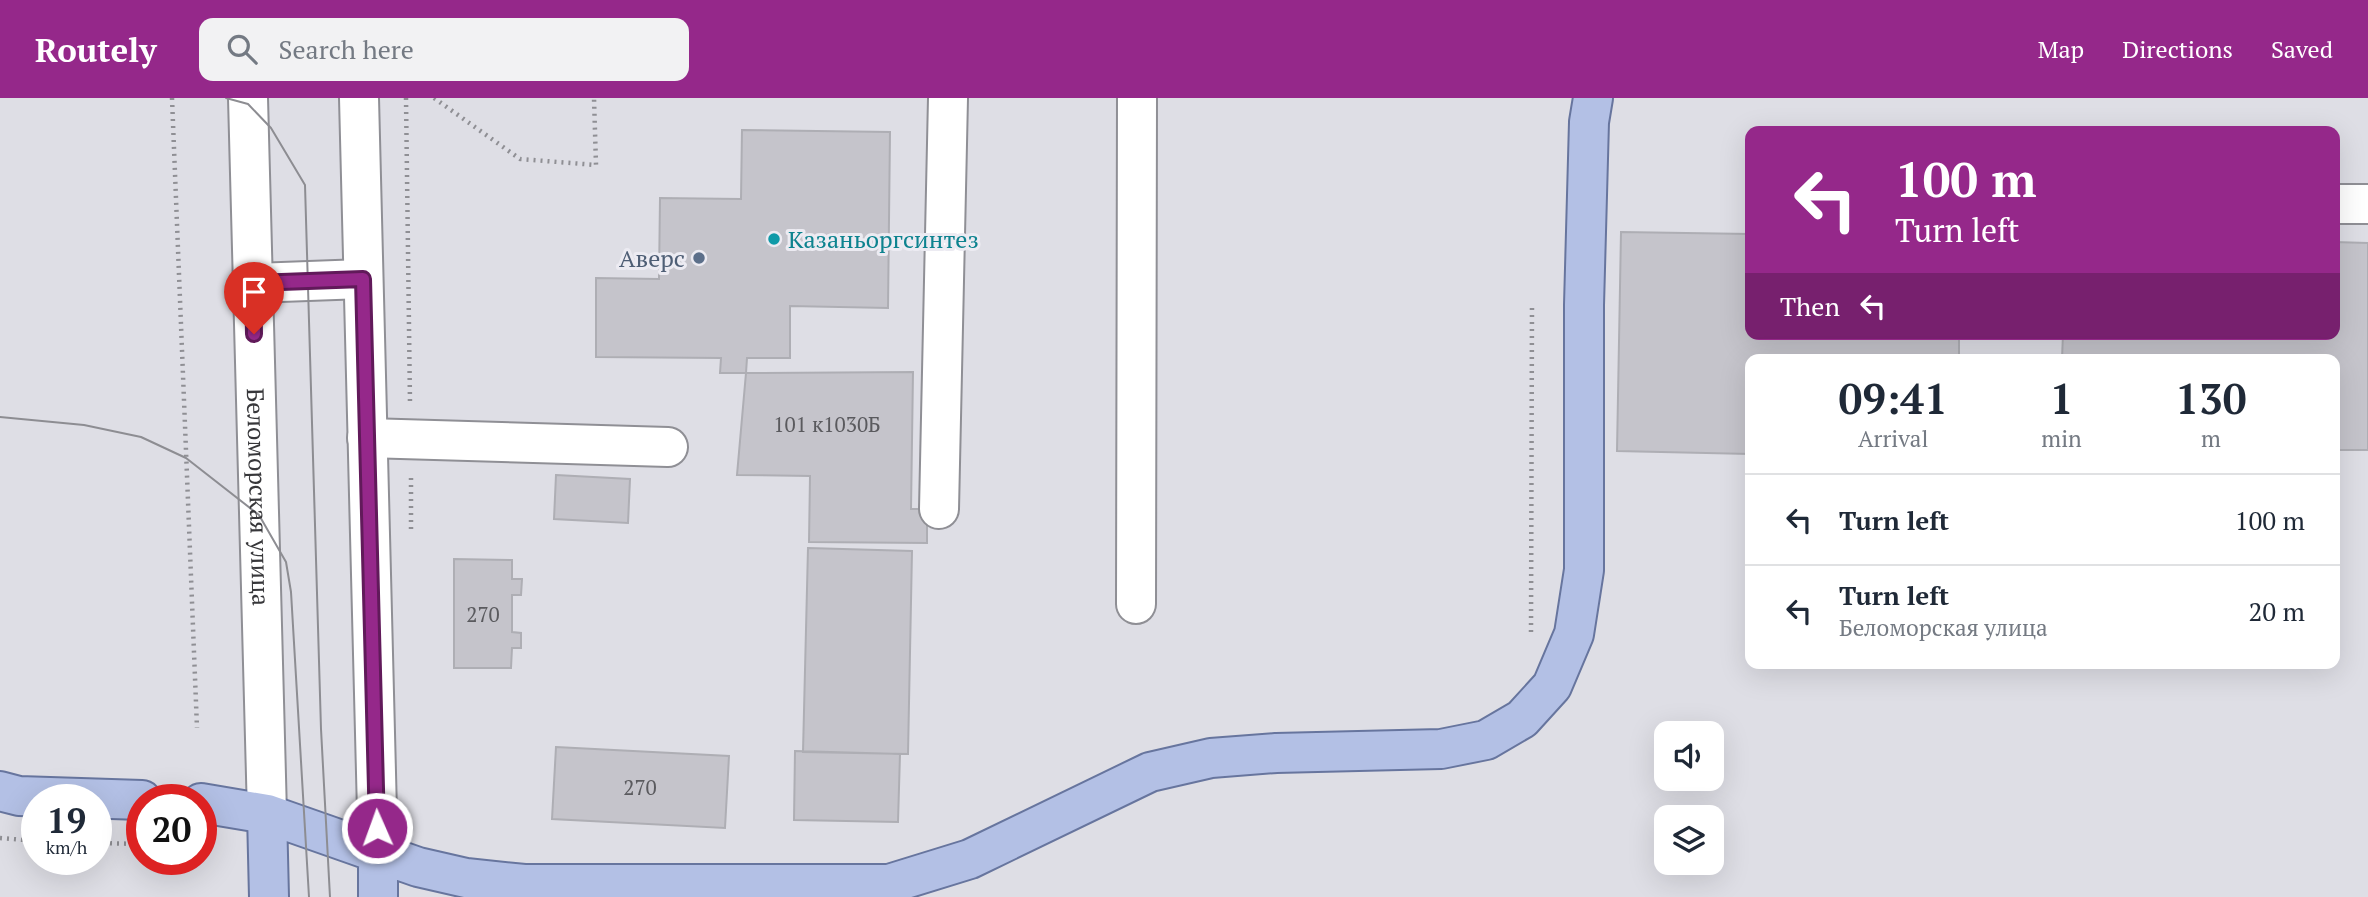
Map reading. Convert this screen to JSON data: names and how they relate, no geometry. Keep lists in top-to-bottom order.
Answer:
{
  "streets": {
    "main road": ["Беломорская улица"]
  },
  "places": ["Казаньоргсинтез", "Аверс"],
  "house_numbers": ["101 к1030Б", "270", "270"],
  "page": {
    "header": "Routely",
    "search": "Search here",
    "nav": ["Map", "Directions", "Saved"],
    "turn": ["100 m", "Turn left"],
    "then": "Then",
    "eta": [
      "09:41",
      "Arrival",
      "1",
      "min",
      "130",
      "m"
    ],
    "list": [
      {
        "name": "Turn left",
        "value": "100 m"
      },
      {
        "name": "Turn left",
        "note": "Беломорская улица",
        "value": "20 m"
      }
    ],
    "speed": "19 km/h",
    "limit": "20"
  }
}
